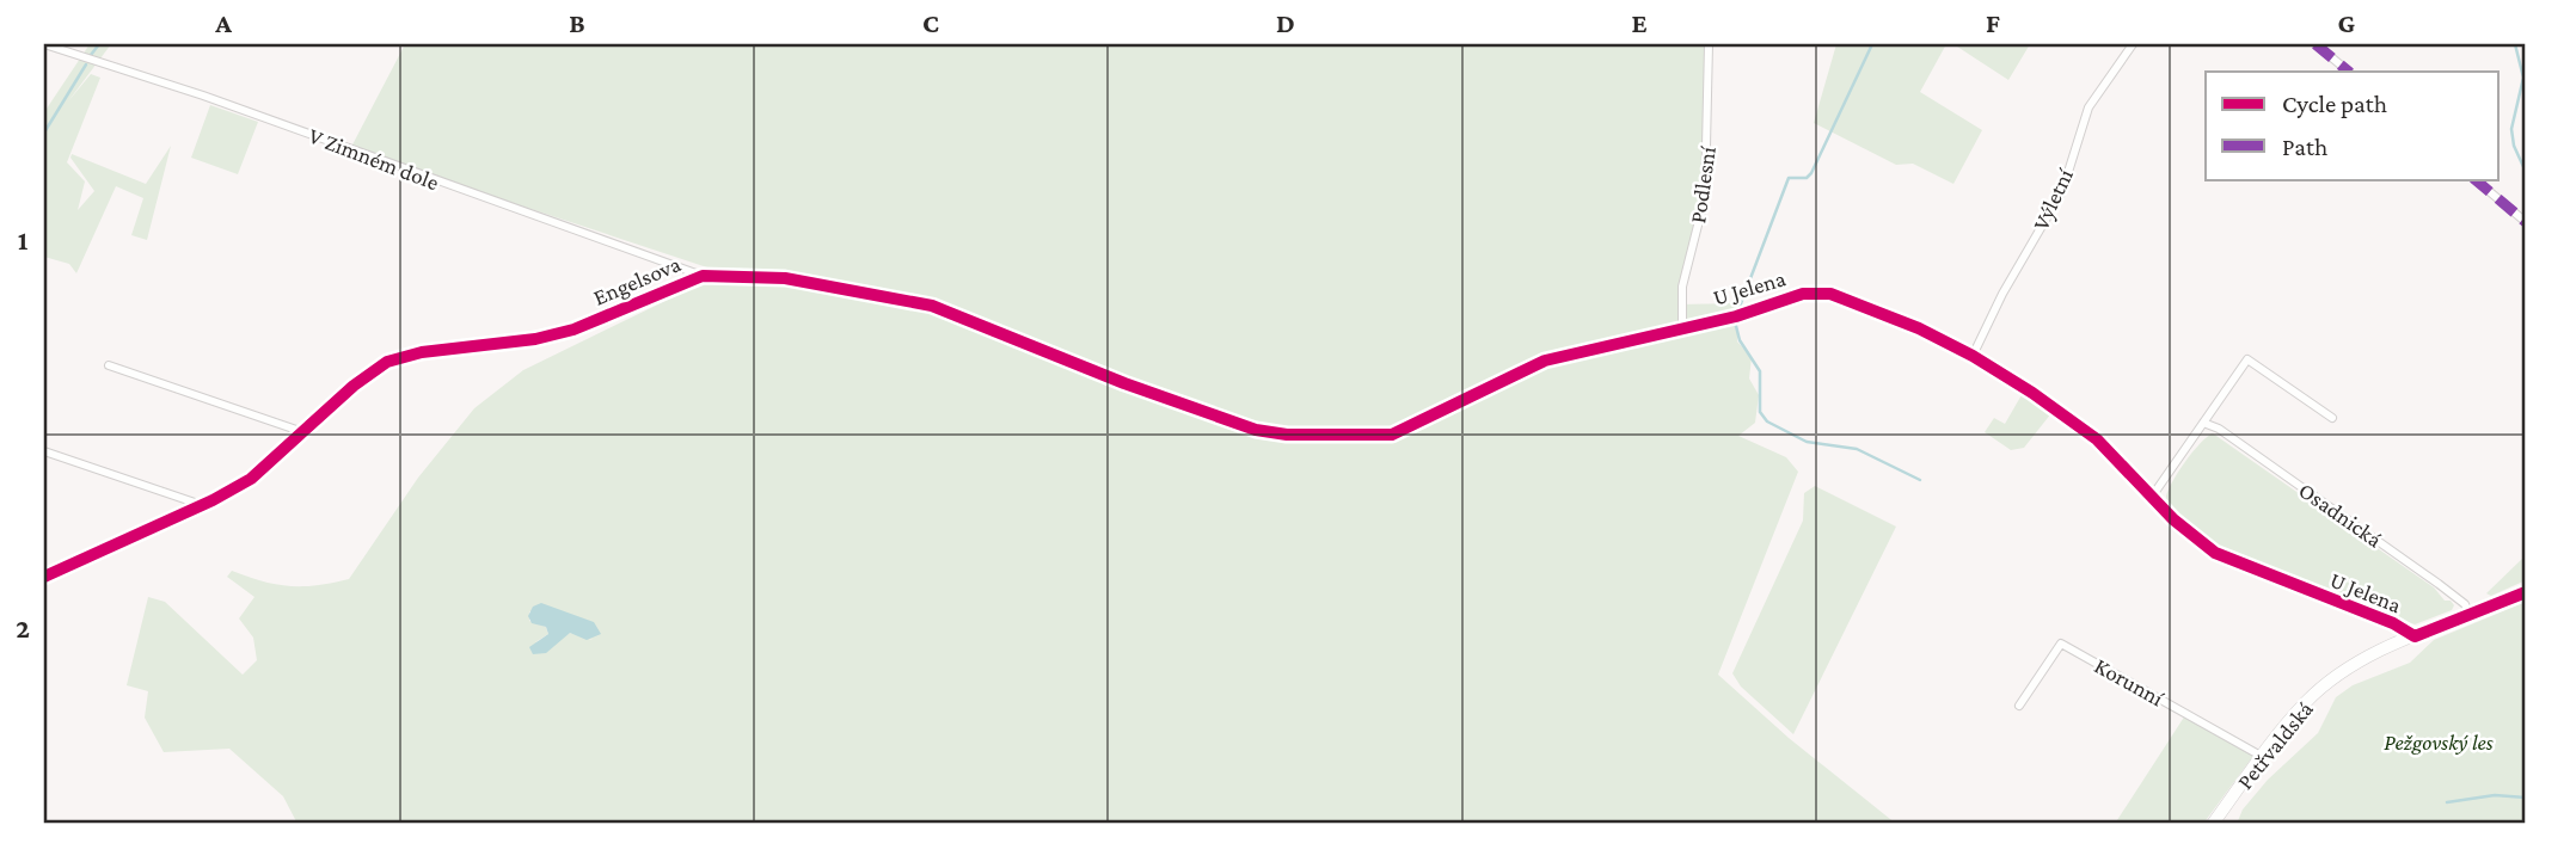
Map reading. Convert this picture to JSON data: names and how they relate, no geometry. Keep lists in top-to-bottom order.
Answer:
{
  "streets": {
    "street": [
      "V Zimném dole",
      "Podlesní",
      "Výletní",
      "Engelsova",
      "U Jelena",
      "Osadnická",
      "Korunní",
      "Petřvaldská"
    ]
  },
  "crossings": [
    ["V Zimném dole", "Engelsova"],
    ["Podlesní", "U Jelena"],
    ["Výletní", "U Jelena"],
    ["Engelsova", "U Jelena"],
    ["U Jelena", "Petřvaldská"],
    ["Osadnická", "Petřvaldská"],
    ["Korunní", "Petřvaldská"]
  ],
  "parks": ["Pežgovský les"],
  "legend": ["Cycle path", "Path"],
  "grid": {
    "columns": [
      "A",
      "B",
      "C",
      "D",
      "E",
      "F",
      "G"
    ],
    "rows": ["1", "2"]
  }
}
